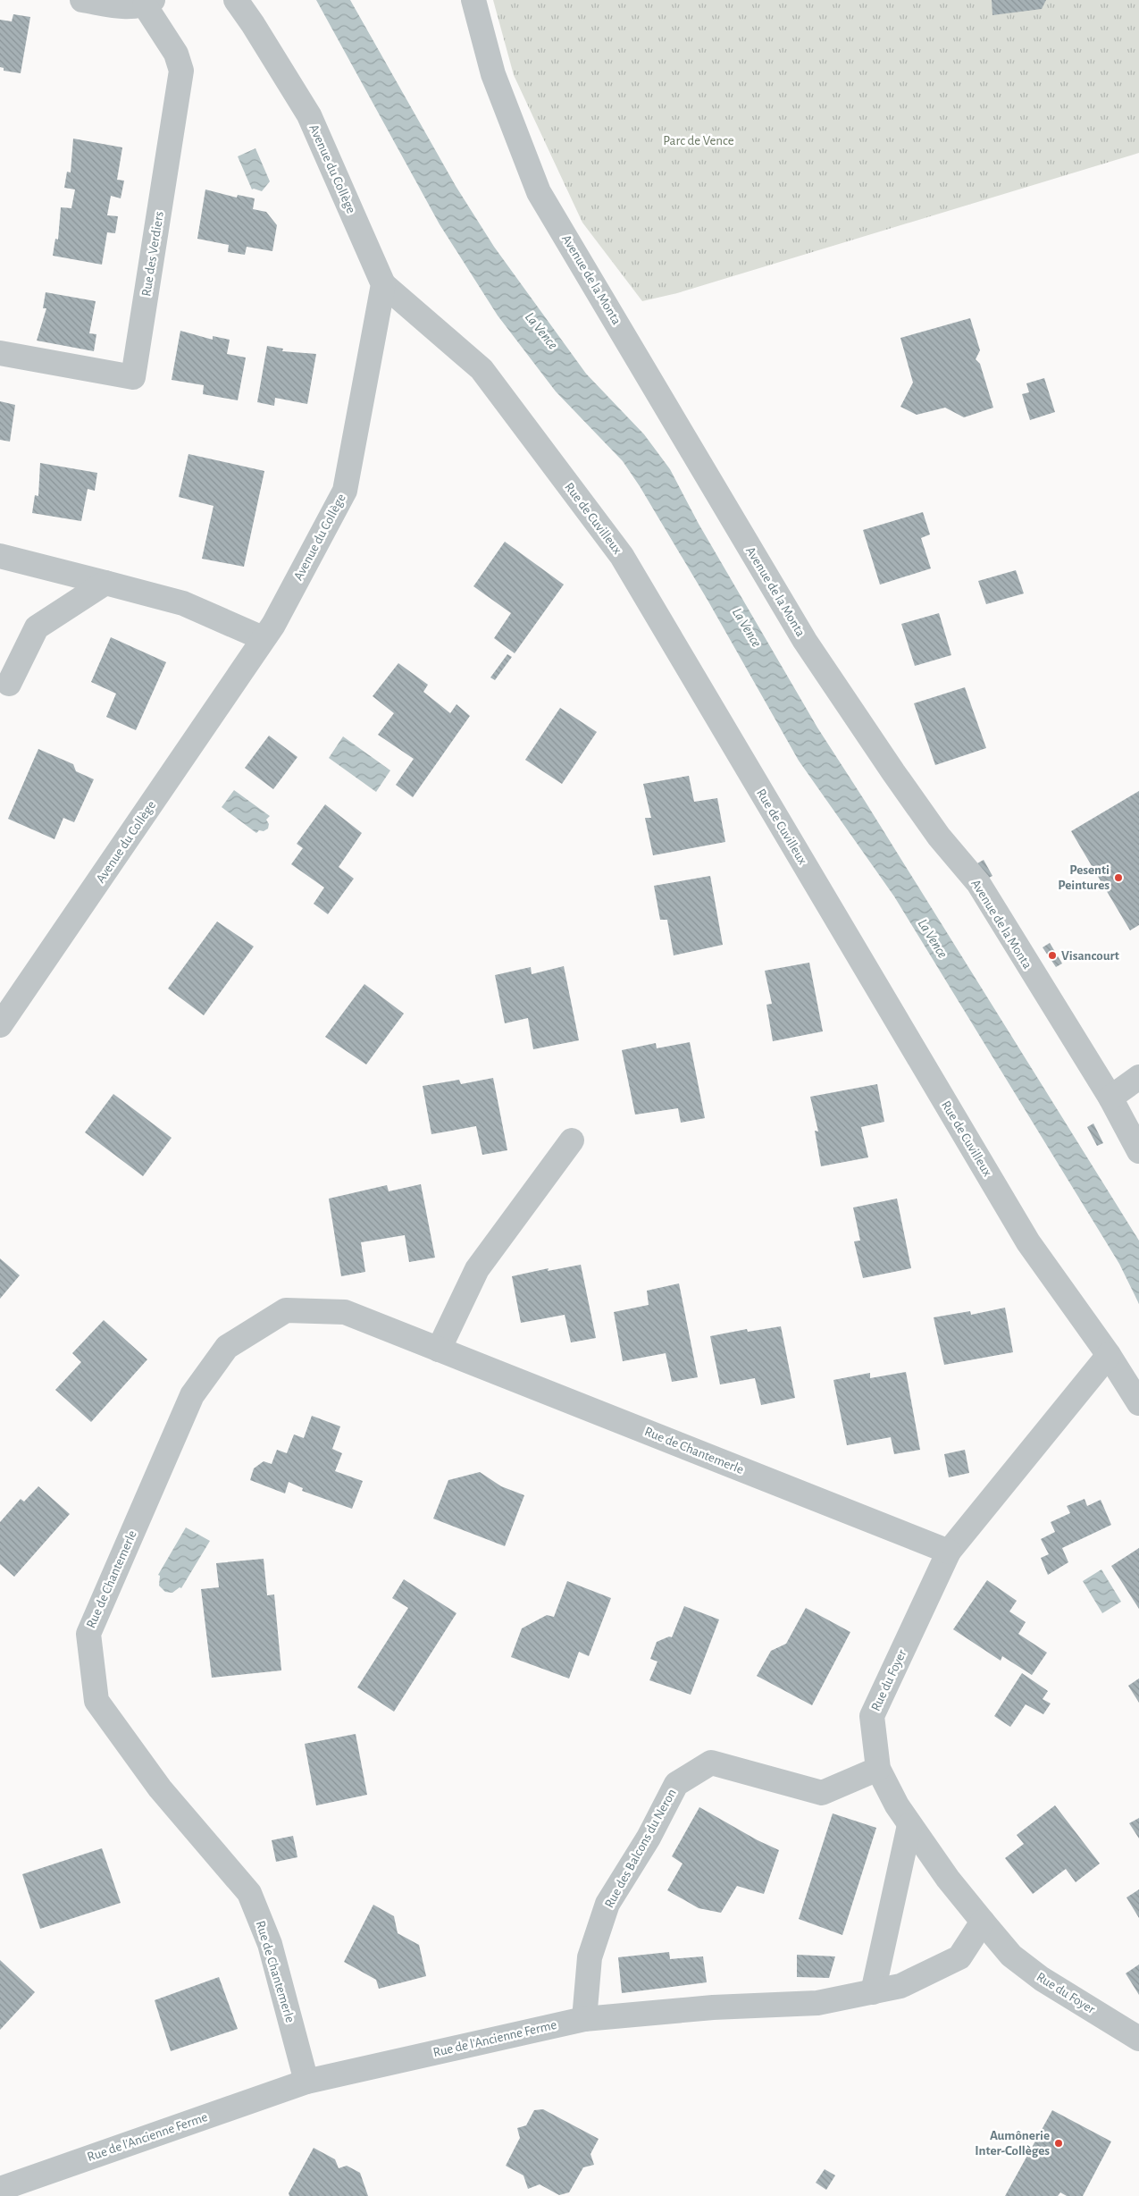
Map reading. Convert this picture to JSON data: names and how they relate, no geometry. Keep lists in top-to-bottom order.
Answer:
{
  "streets": {
    "street": [
      "Avenue du Collège",
      "Rue des Verdiers",
      "Avenue de la Monta",
      "Rue de Cuvilleux",
      "Rue de Chantemerle",
      "Rue du Foyer",
      "Rue des Balcons du Neron",
      "Rue de l'Ancienne Ferme"
    ]
  },
  "crossings": [
    ["Avenue du Collège", "Rue de Cuvilleux"],
    ["Rue de Cuvilleux", "Rue du Foyer"],
    ["Rue de Chantemerle", "Rue du Foyer"],
    ["Rue de Chantemerle", "Rue de l'Ancienne Ferme"],
    ["Rue du Foyer", "Rue des Balcons du Neron"],
    ["Rue du Foyer", "Rue de l'Ancienne Ferme"],
    ["Rue des Balcons du Neron", "Rue de l'Ancienne Ferme"]
  ],
  "water": ["La Vence"],
  "parks": ["Parc de Vence"],
  "places": ["Pesenti Peintures", "Visancourt", "Aumônerie Inter-Collèges"]
}
